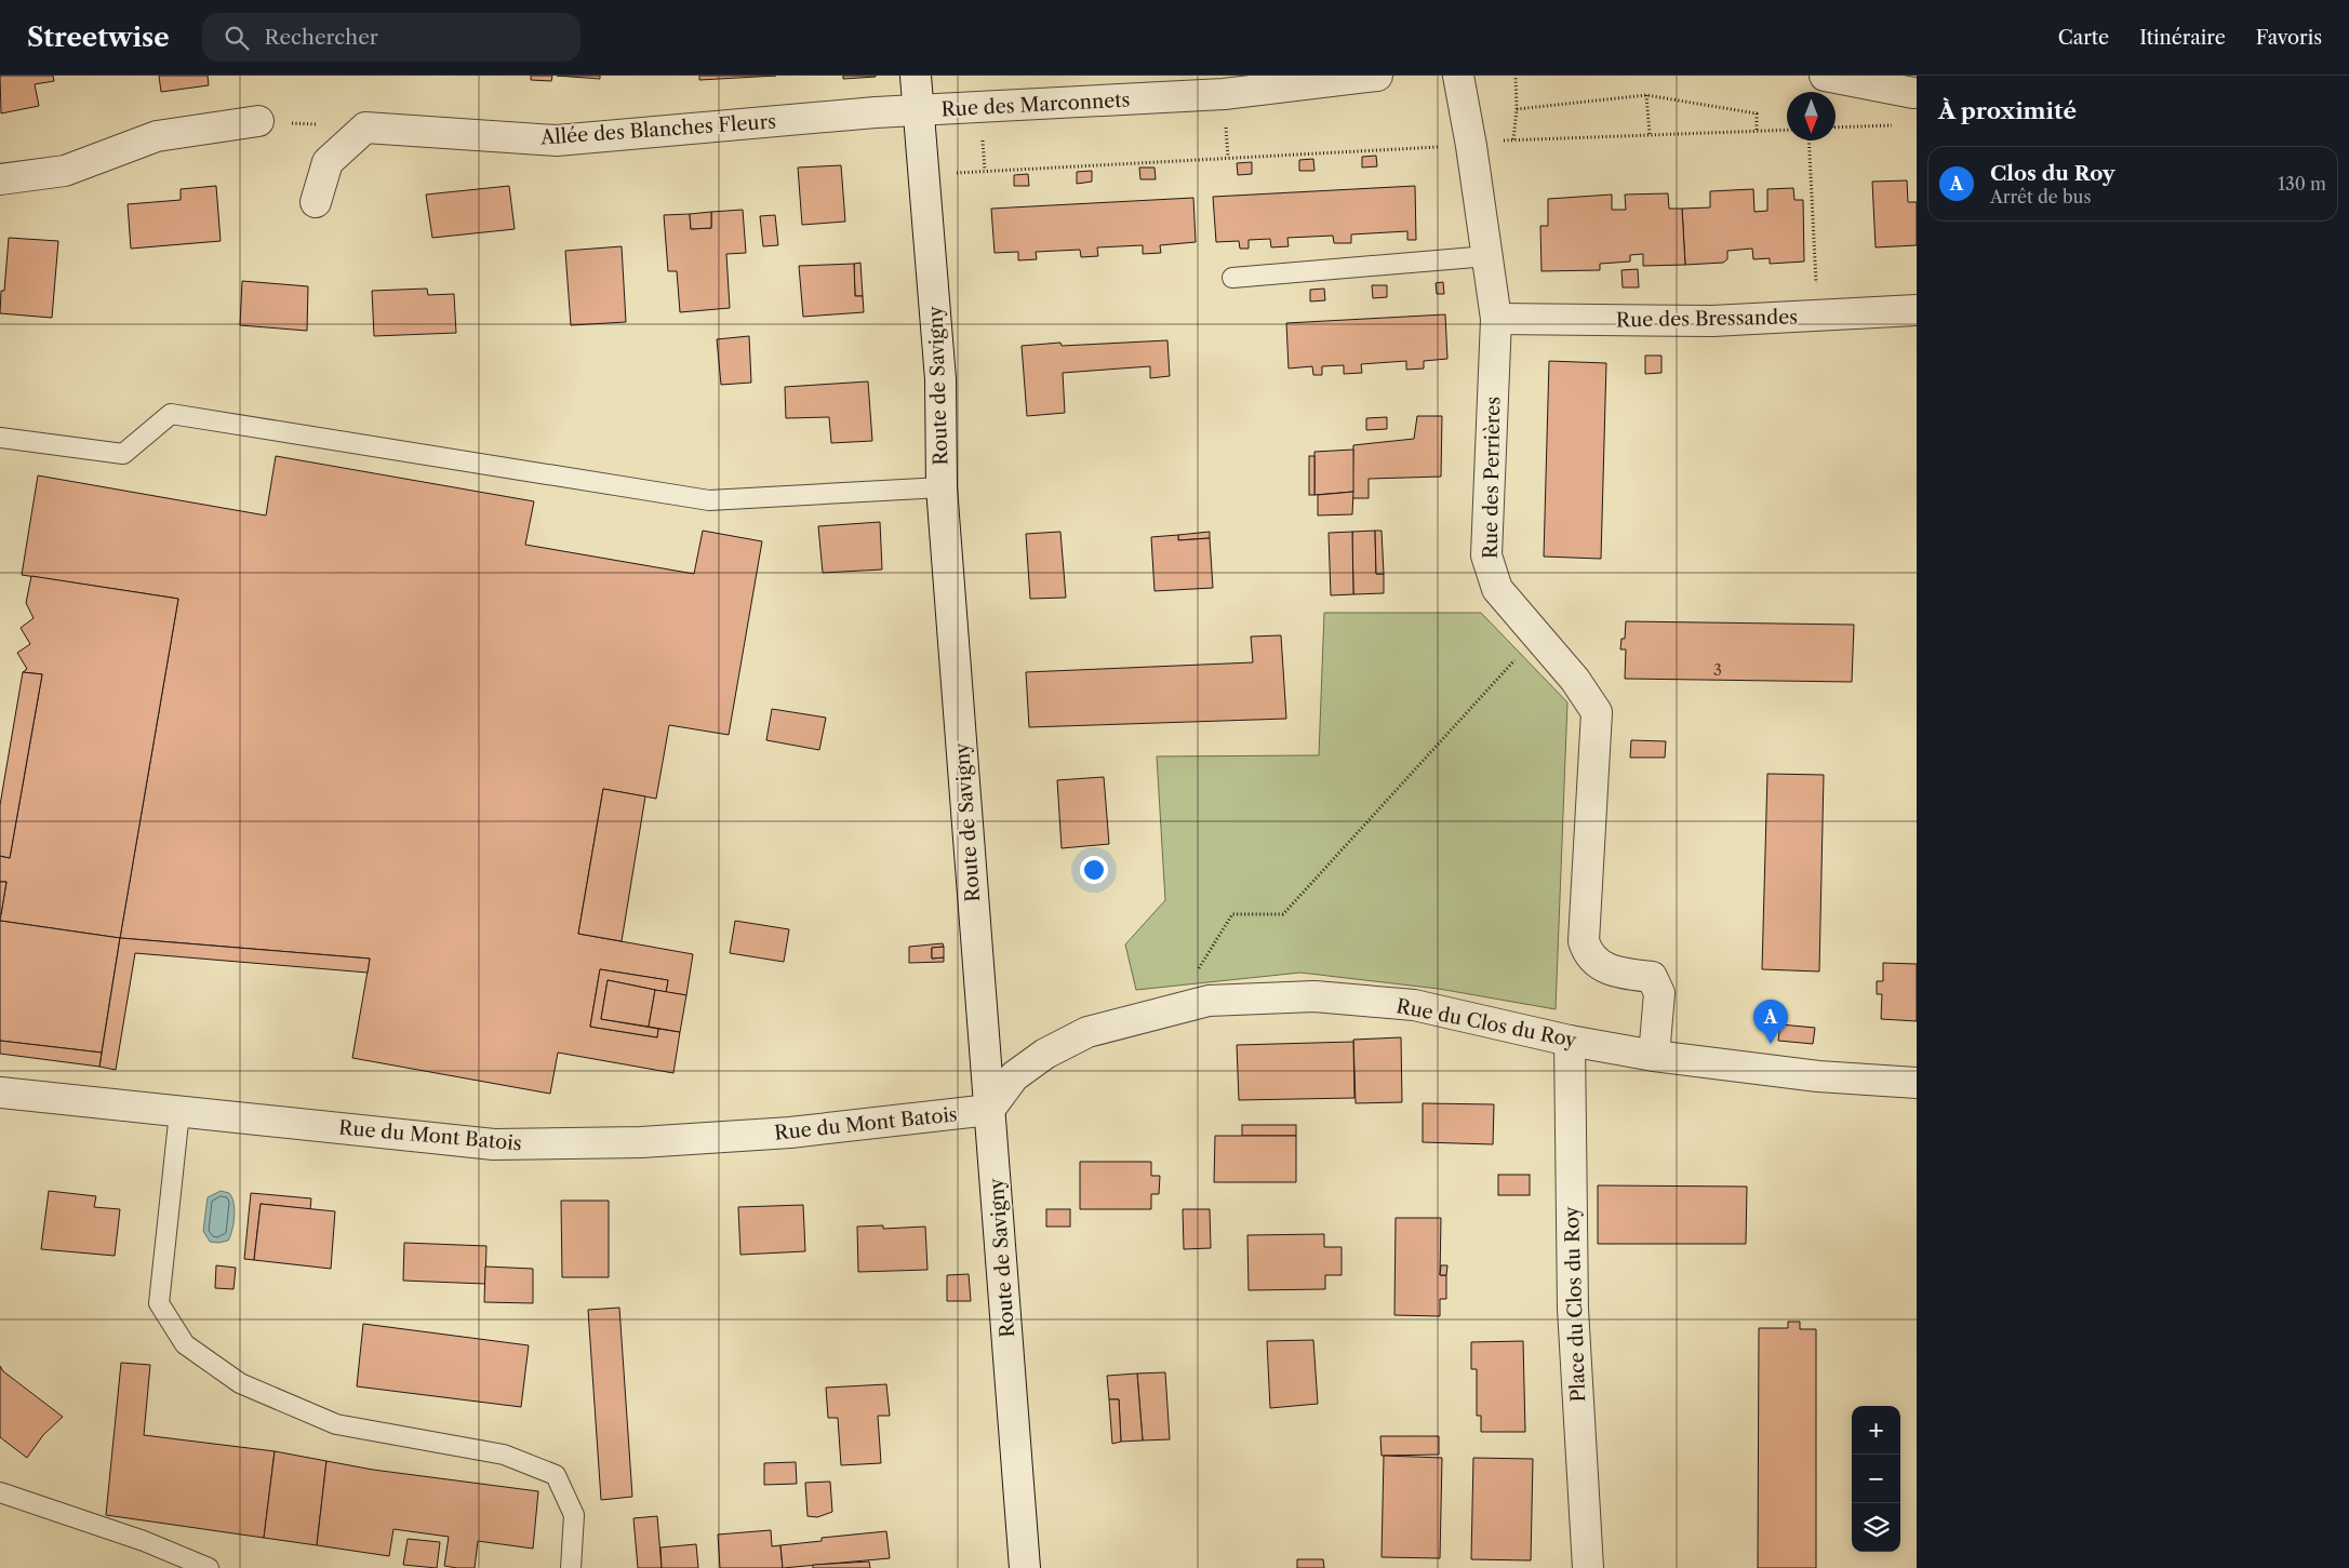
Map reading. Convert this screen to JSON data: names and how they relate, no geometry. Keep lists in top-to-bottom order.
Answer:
{
  "streets": {
    "street": [
      "Rue des Marconnets",
      "Allée des Blanches Fleurs",
      "Rue des Bressandes",
      "Route de Savigny",
      "Rue des Perrières",
      "Rue du Clos du Roy",
      "Rue du Mont Batois",
      "Place du Clos du Roy"
    ]
  },
  "crossings": [
    ["Rue des Marconnets", "Allée des Blanches Fleurs"],
    ["Rue des Marconnets", "Route de Savigny"],
    ["Allée des Blanches Fleurs", "Route de Savigny"],
    ["Rue des Bressandes", "Rue des Perrières"],
    ["Route de Savigny", "Rue du Clos du Roy"],
    ["Route de Savigny", "Rue du Mont Batois"],
    ["Rue des Perrières", "Rue du Clos du Roy"],
    ["Rue du Clos du Roy", "Rue du Mont Batois"],
    ["Rue du Clos du Roy", "Place du Clos du Roy"]
  ],
  "house_numbers": ["3"],
  "north": "bottom",
  "page": {
    "header": "Streetwise",
    "search": "Rechercher",
    "nav": ["Carte", "Itinéraire", "Favoris"],
    "heading": "À proximité",
    "list": [
      {
        "mark": "A",
        "name": "Clos du Roy",
        "note": "Arrêt de bus",
        "value": "130 m"
      }
    ],
    "pins": "A",
    "map_buttons": ["+", "−"]
  }
}
